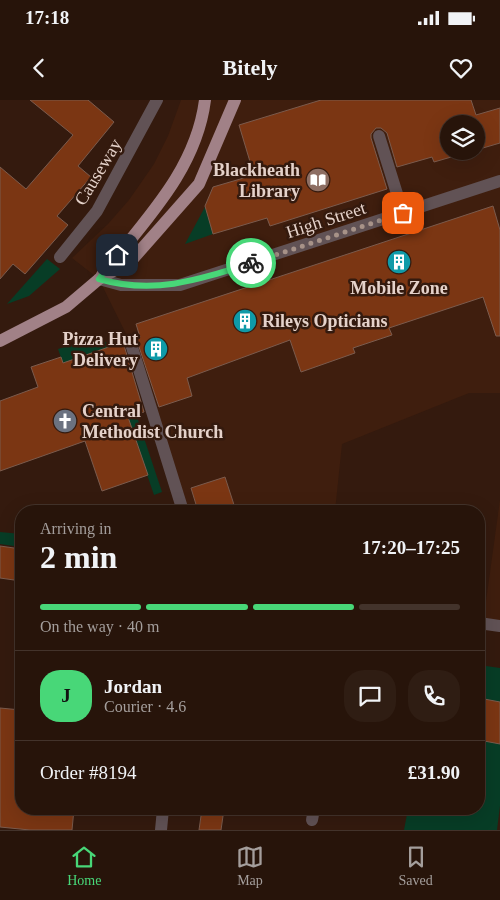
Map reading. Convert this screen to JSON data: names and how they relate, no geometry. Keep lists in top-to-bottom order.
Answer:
{
  "streets": {
    "street": ["Causeway", "High Street"]
  },
  "places": {
    "library": ["Blackheath Library"],
    "building": ["Mobile Zone", "Rileys Opticians", "Pizza Hut Delivery"],
    "church": ["Central Methodist Church"]
  },
  "page": {
    "status": "17:18",
    "header": "Bitely",
    "heading": ["2 min", "Arriving in", "17:20–17:25"],
    "panel": [
      "Jordan",
      "Courier · 4.6",
      "Order #8194",
      "£31.90"
    ],
    "bar": "On the way · 40 m",
    "round": "J",
    "tabs": ["Home", "Map", "Saved"]
  }
}
